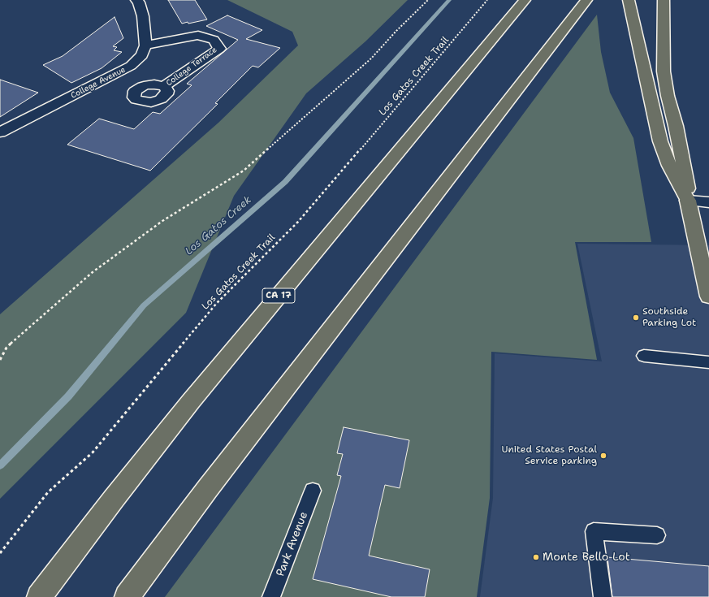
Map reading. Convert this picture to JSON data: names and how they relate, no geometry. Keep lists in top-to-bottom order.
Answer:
{
  "streets": {
    "main road": ["CA 17"],
    "street": ["College Terrace", "College Avenue"],
    "lane": ["Park Avenue"],
    "path": ["Los Gatos Creek Trail"]
  },
  "crossings": [
    ["College Terrace", "College Avenue"]
  ],
  "water": ["Los Gatos Creek"],
  "places": ["Southside Parking Lot", "United States Postal Service parking", "Monte Bello Lot"]
}
